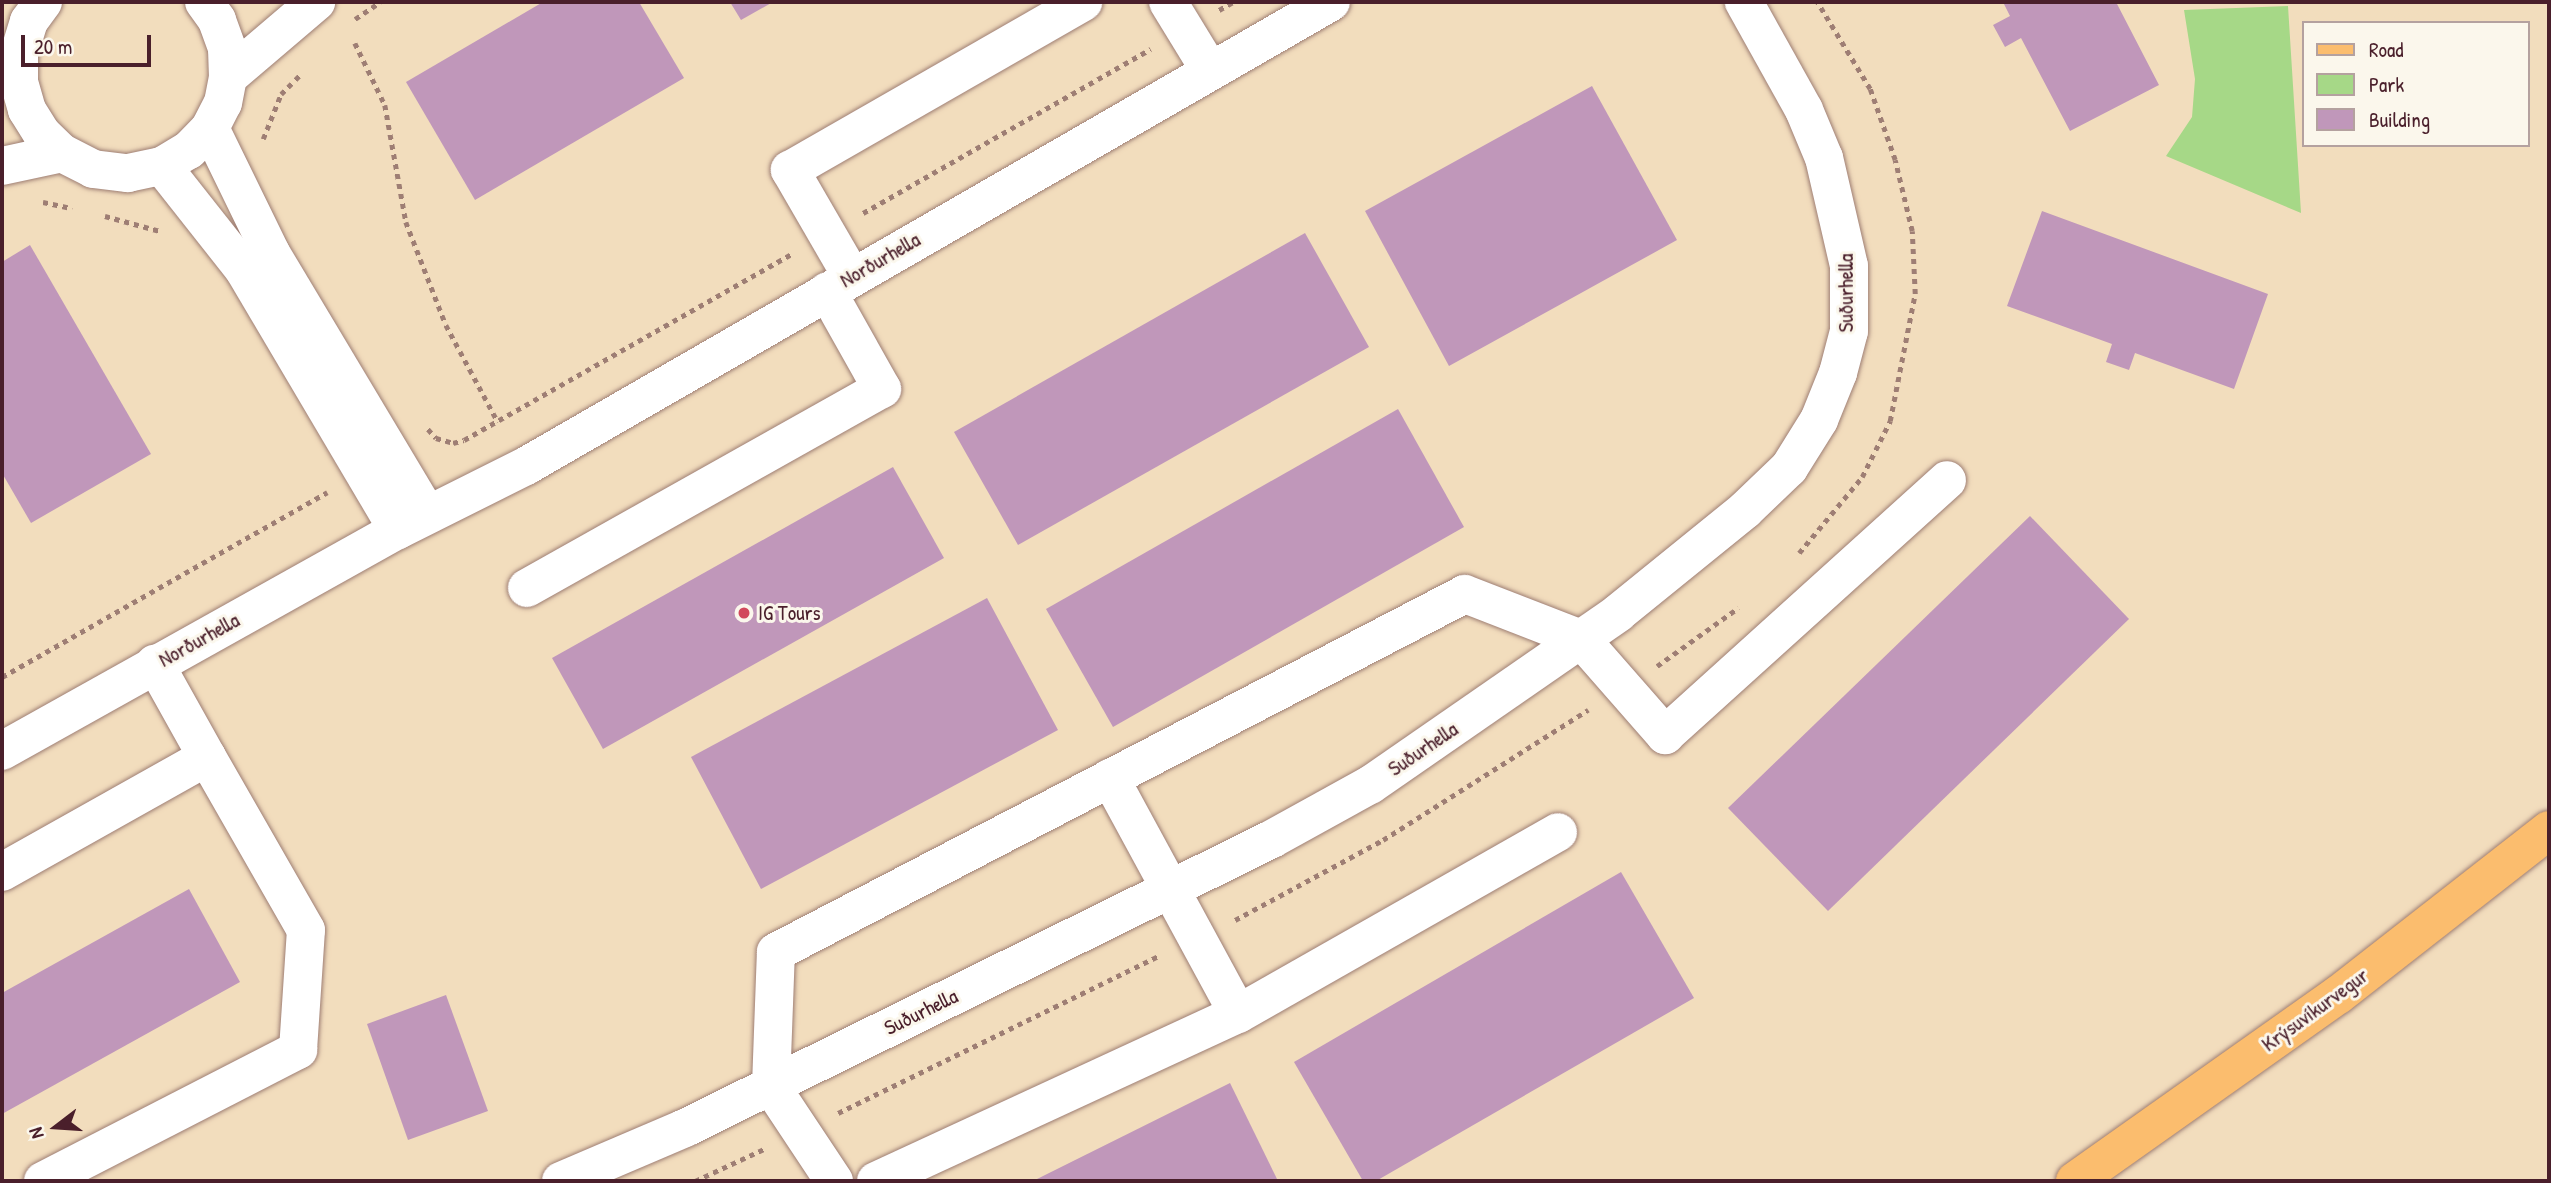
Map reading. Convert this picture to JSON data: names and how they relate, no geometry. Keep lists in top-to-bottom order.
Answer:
{
  "streets": {
    "main road": ["Krýsuvíkurvegur"],
    "street": ["Norðurhella", "Suðurhella"]
  },
  "places": ["IG Tours"],
  "legend": ["Road", "Park", "Building"],
  "scale_bar": "20 m",
  "north": "left"
}
